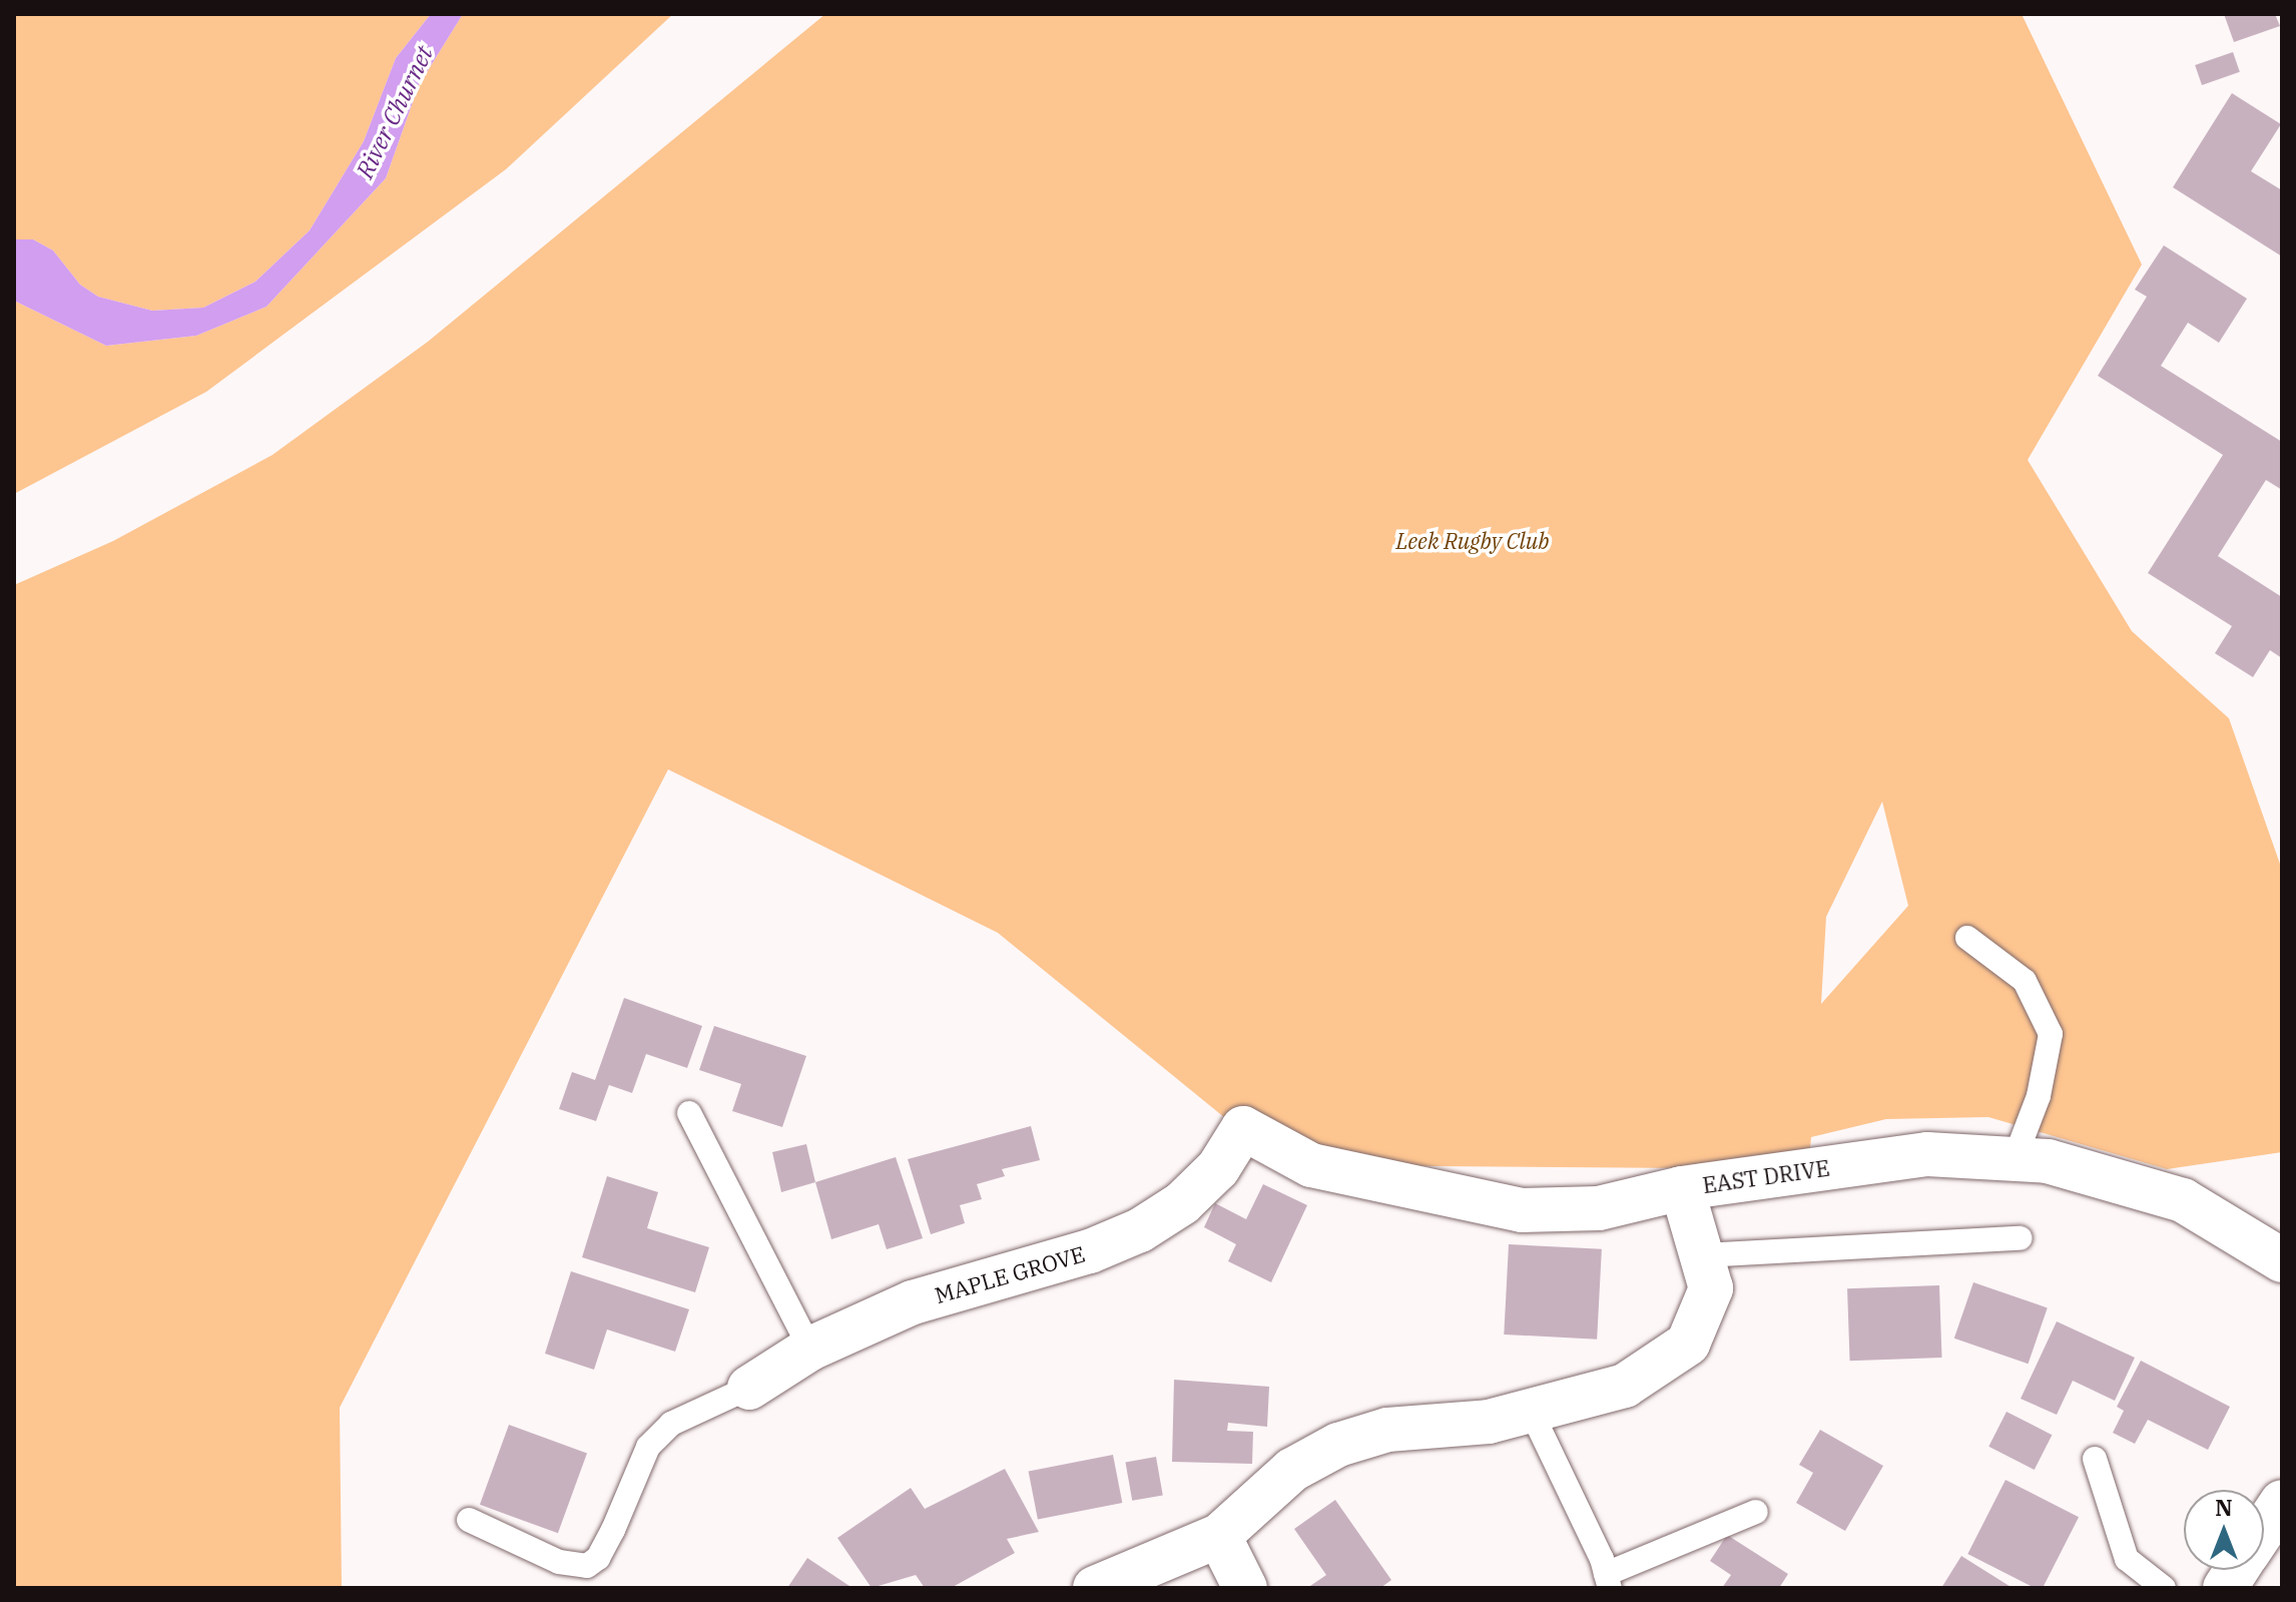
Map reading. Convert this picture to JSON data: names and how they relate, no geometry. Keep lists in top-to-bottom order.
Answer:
{
  "streets": {
    "street": ["EAST DRIVE", "MAPLE GROVE"]
  },
  "crossings": [
    ["EAST DRIVE", "MAPLE GROVE"]
  ],
  "water": ["River Churnet"],
  "parks": ["Leek Rugby Club"],
  "north": "top"
}
